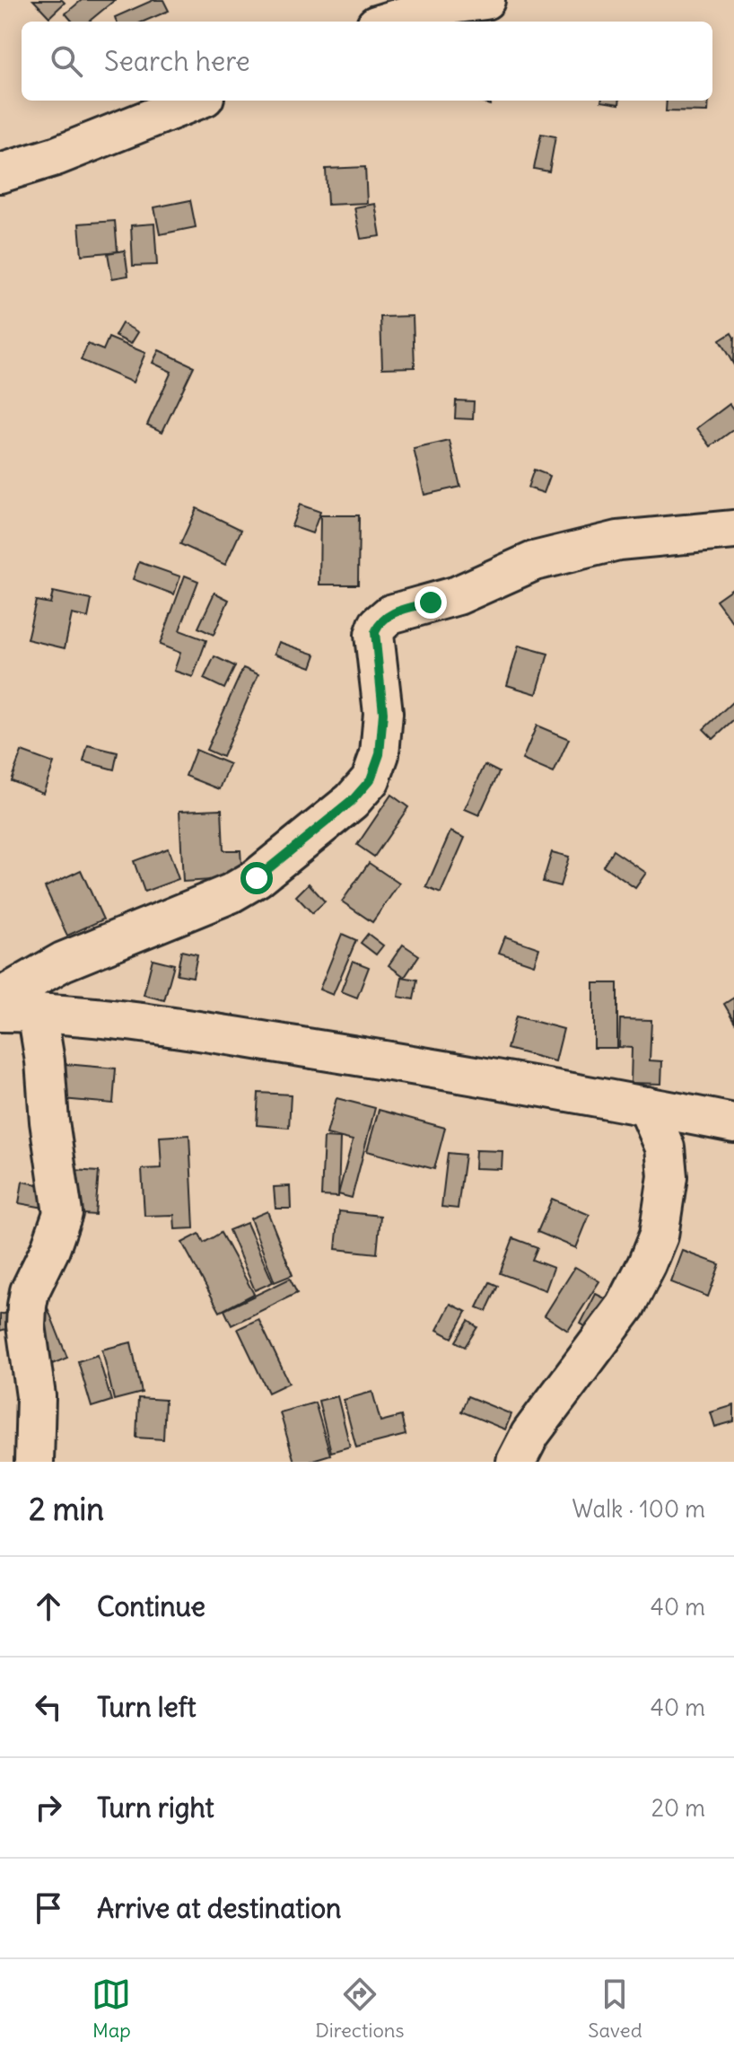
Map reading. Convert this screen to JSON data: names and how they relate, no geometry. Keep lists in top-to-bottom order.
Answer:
{
  "page": {
    "search": "Search here",
    "heading": ["2 min", "Walk · 100 m"],
    "list": [
      ["Continue", "40 m"],
      ["Turn left", "40 m"],
      ["Turn right", "20 m"],
      "Arrive at destination"
    ],
    "nav": ["Map", "Directions", "Saved"]
  }
}
